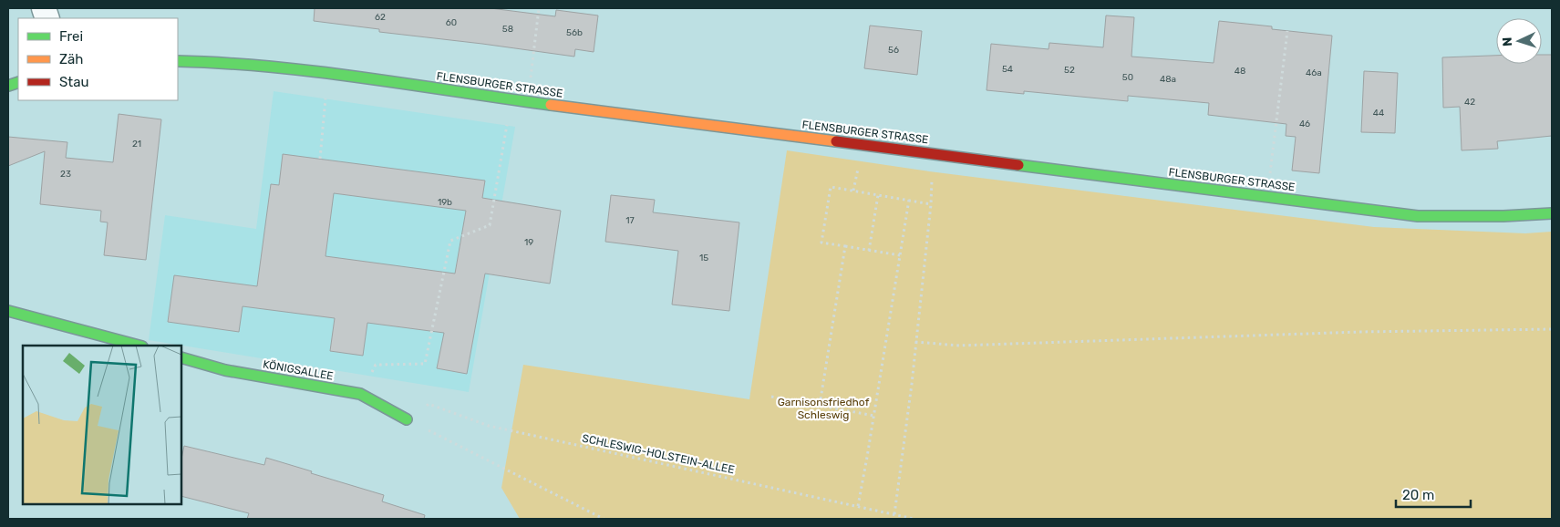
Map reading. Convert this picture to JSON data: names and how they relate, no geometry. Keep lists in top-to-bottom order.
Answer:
{
  "streets": {
    "street": ["FLENSBURGER STRASSE", "KÖNIGSALLEE"],
    "path": ["SCHLESWIG-HOLSTEIN-ALLEE"]
  },
  "crossings": [
    ["KÖNIGSALLEE", "SCHLESWIG-HOLSTEIN-ALLEE"]
  ],
  "parks": ["Garnisonsfriedhof Schleswig"],
  "house_numbers": [
    "62",
    "60",
    "58",
    "56b",
    "56",
    "54",
    "52",
    "48",
    "46a",
    "50",
    "48a",
    "42",
    "44",
    "46",
    "21",
    "23",
    "19b",
    "17",
    "19",
    "15"
  ],
  "legend": ["Frei", "Zäh", "Stau"],
  "scale_bar": "20 m",
  "north": "left"
}
